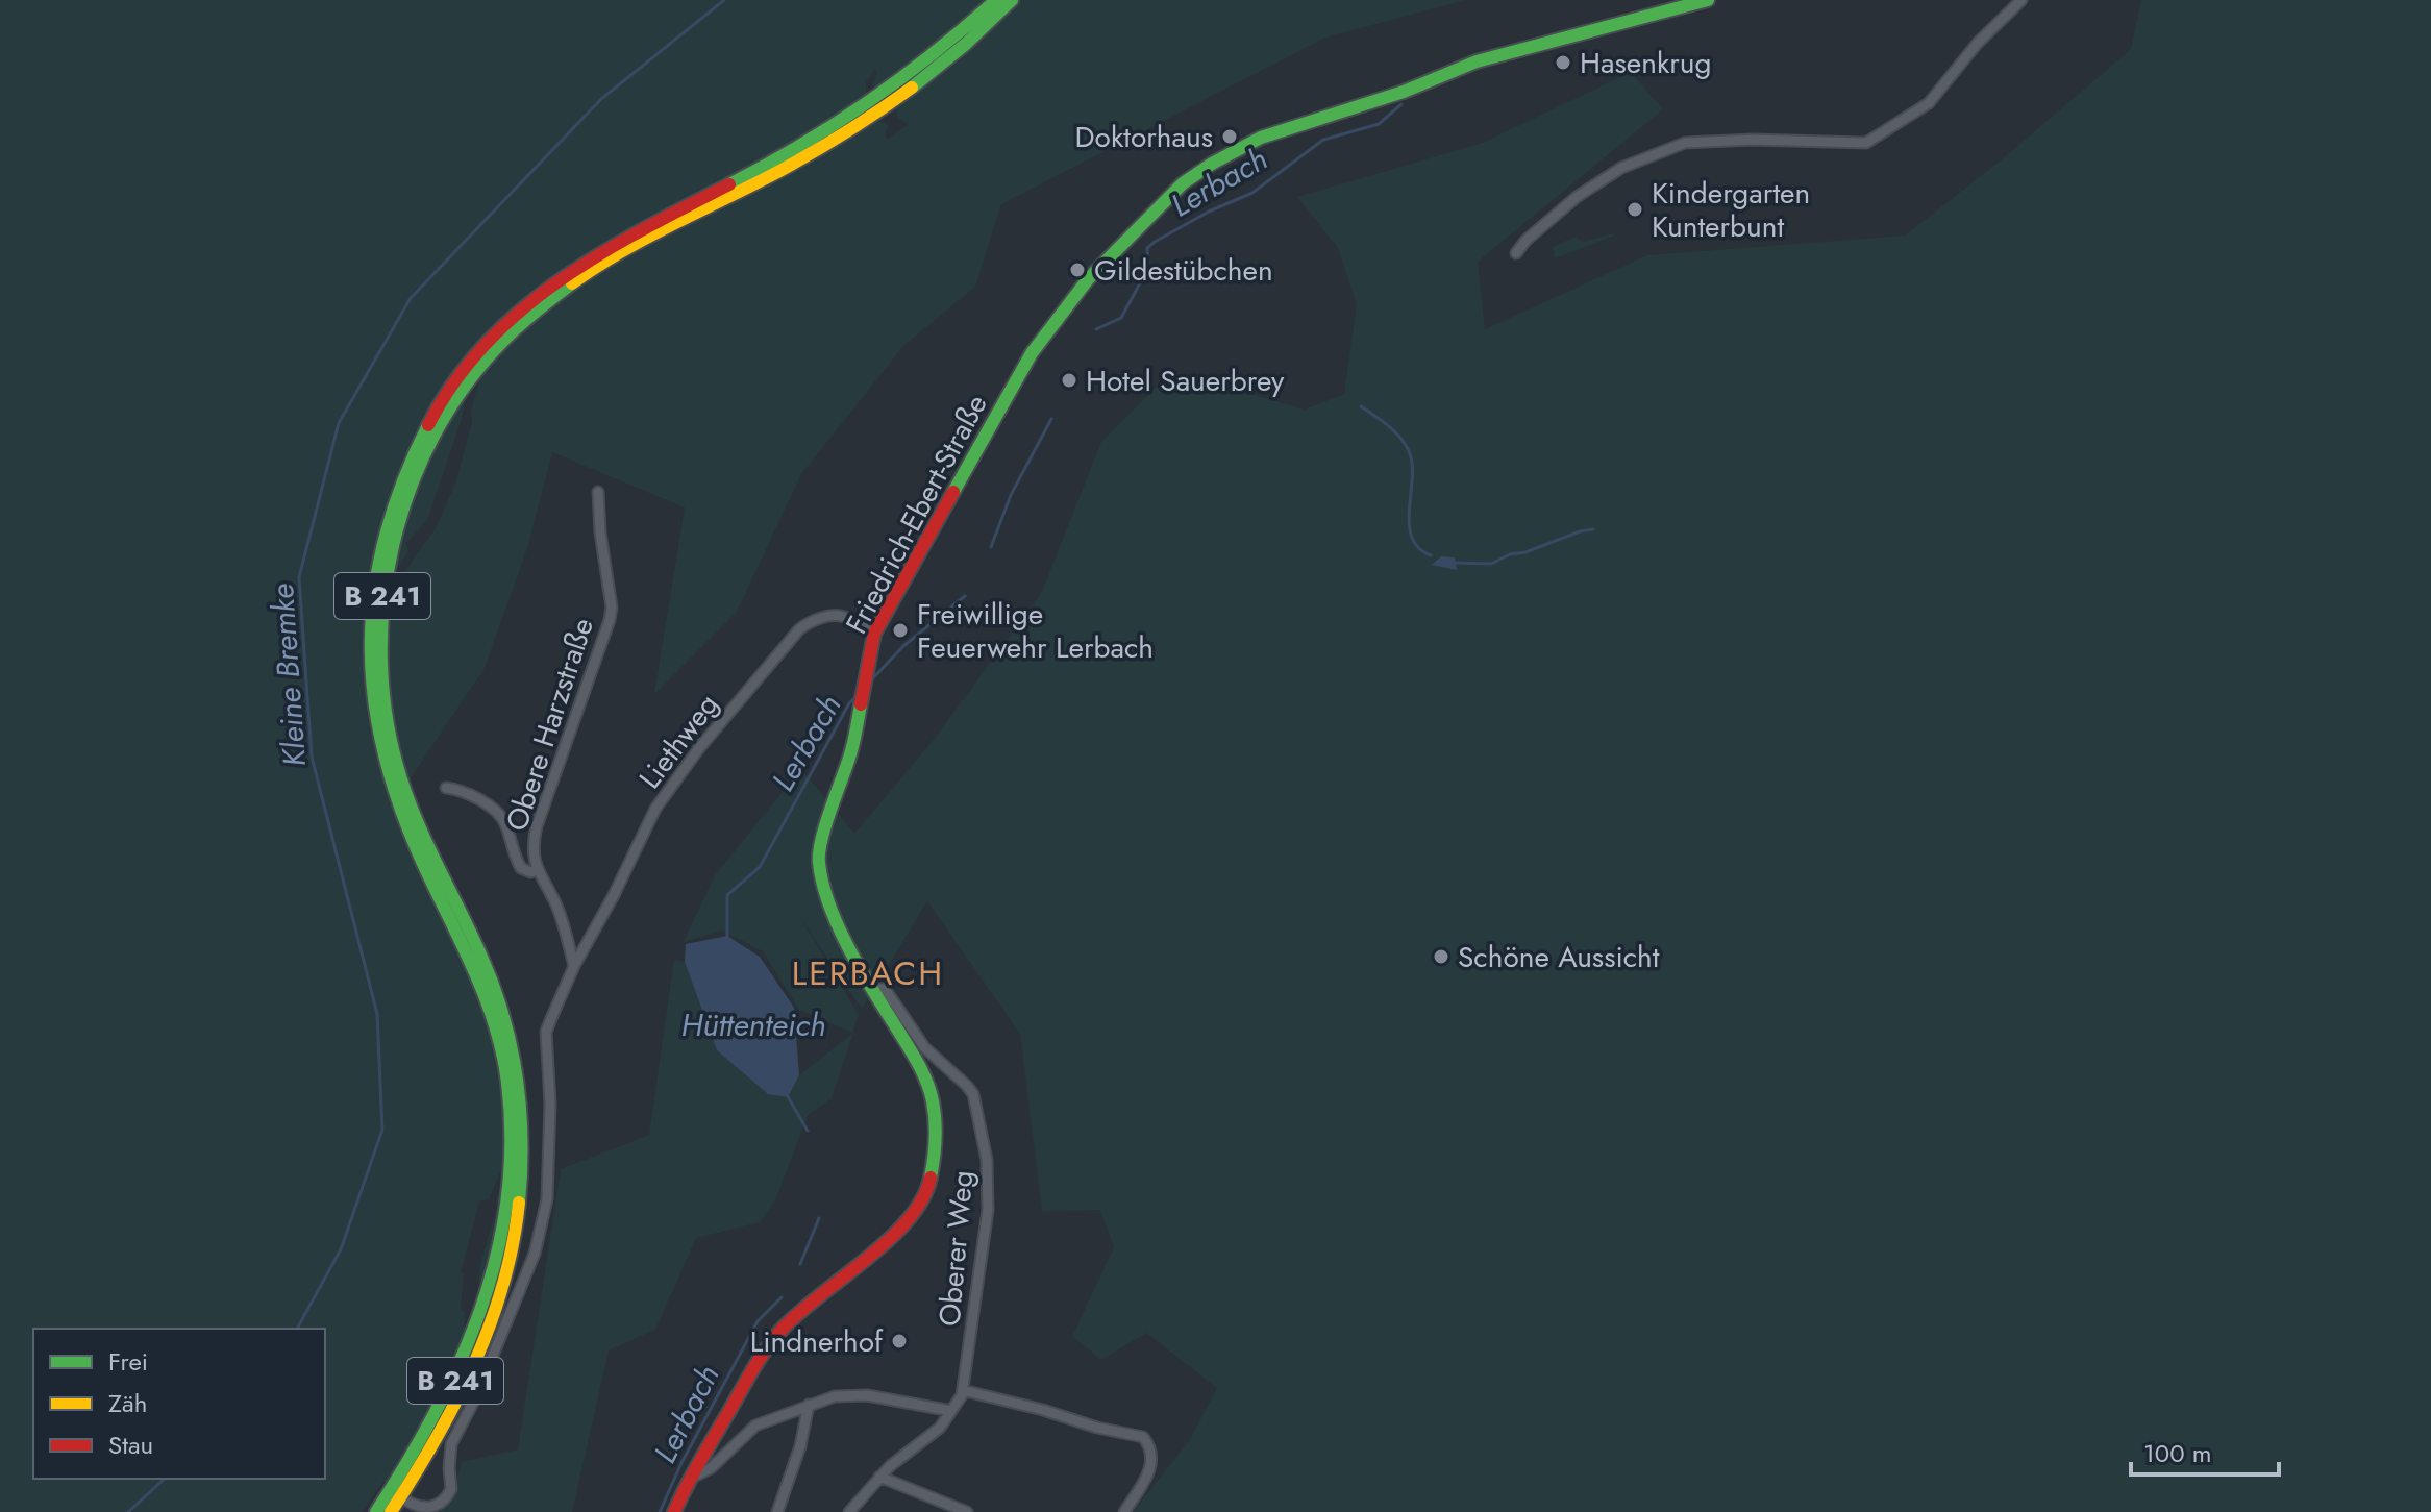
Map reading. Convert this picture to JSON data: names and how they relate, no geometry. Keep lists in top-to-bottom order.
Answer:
{
  "streets": {
    "main road": ["Friedrich-Ebert-Straße", "B 241"],
    "street": ["Obere Harzstraße", "Liethweg", "Oberer Weg"]
  },
  "crossings": [
    ["Friedrich-Ebert-Straße", "Liethweg"],
    ["Friedrich-Ebert-Straße", "Oberer Weg"],
    ["Obere Harzstraße", "Liethweg"]
  ],
  "districts": ["LERBACH"],
  "water": ["Lerbach", "Kleine Bremke", "Hüttenteich"],
  "places": [
    "Hasenkrug",
    "Doktorhaus",
    "Kindergarten Kunterbunt",
    "Gildestübchen",
    "Hotel Sauerbrey",
    "Freiwillige Feuerwehr Lerbach",
    "Schöne Aussicht",
    "Lindnerhof"
  ],
  "legend": ["Frei", "Zäh", "Stau"],
  "scale_bar": "100 m"
}
